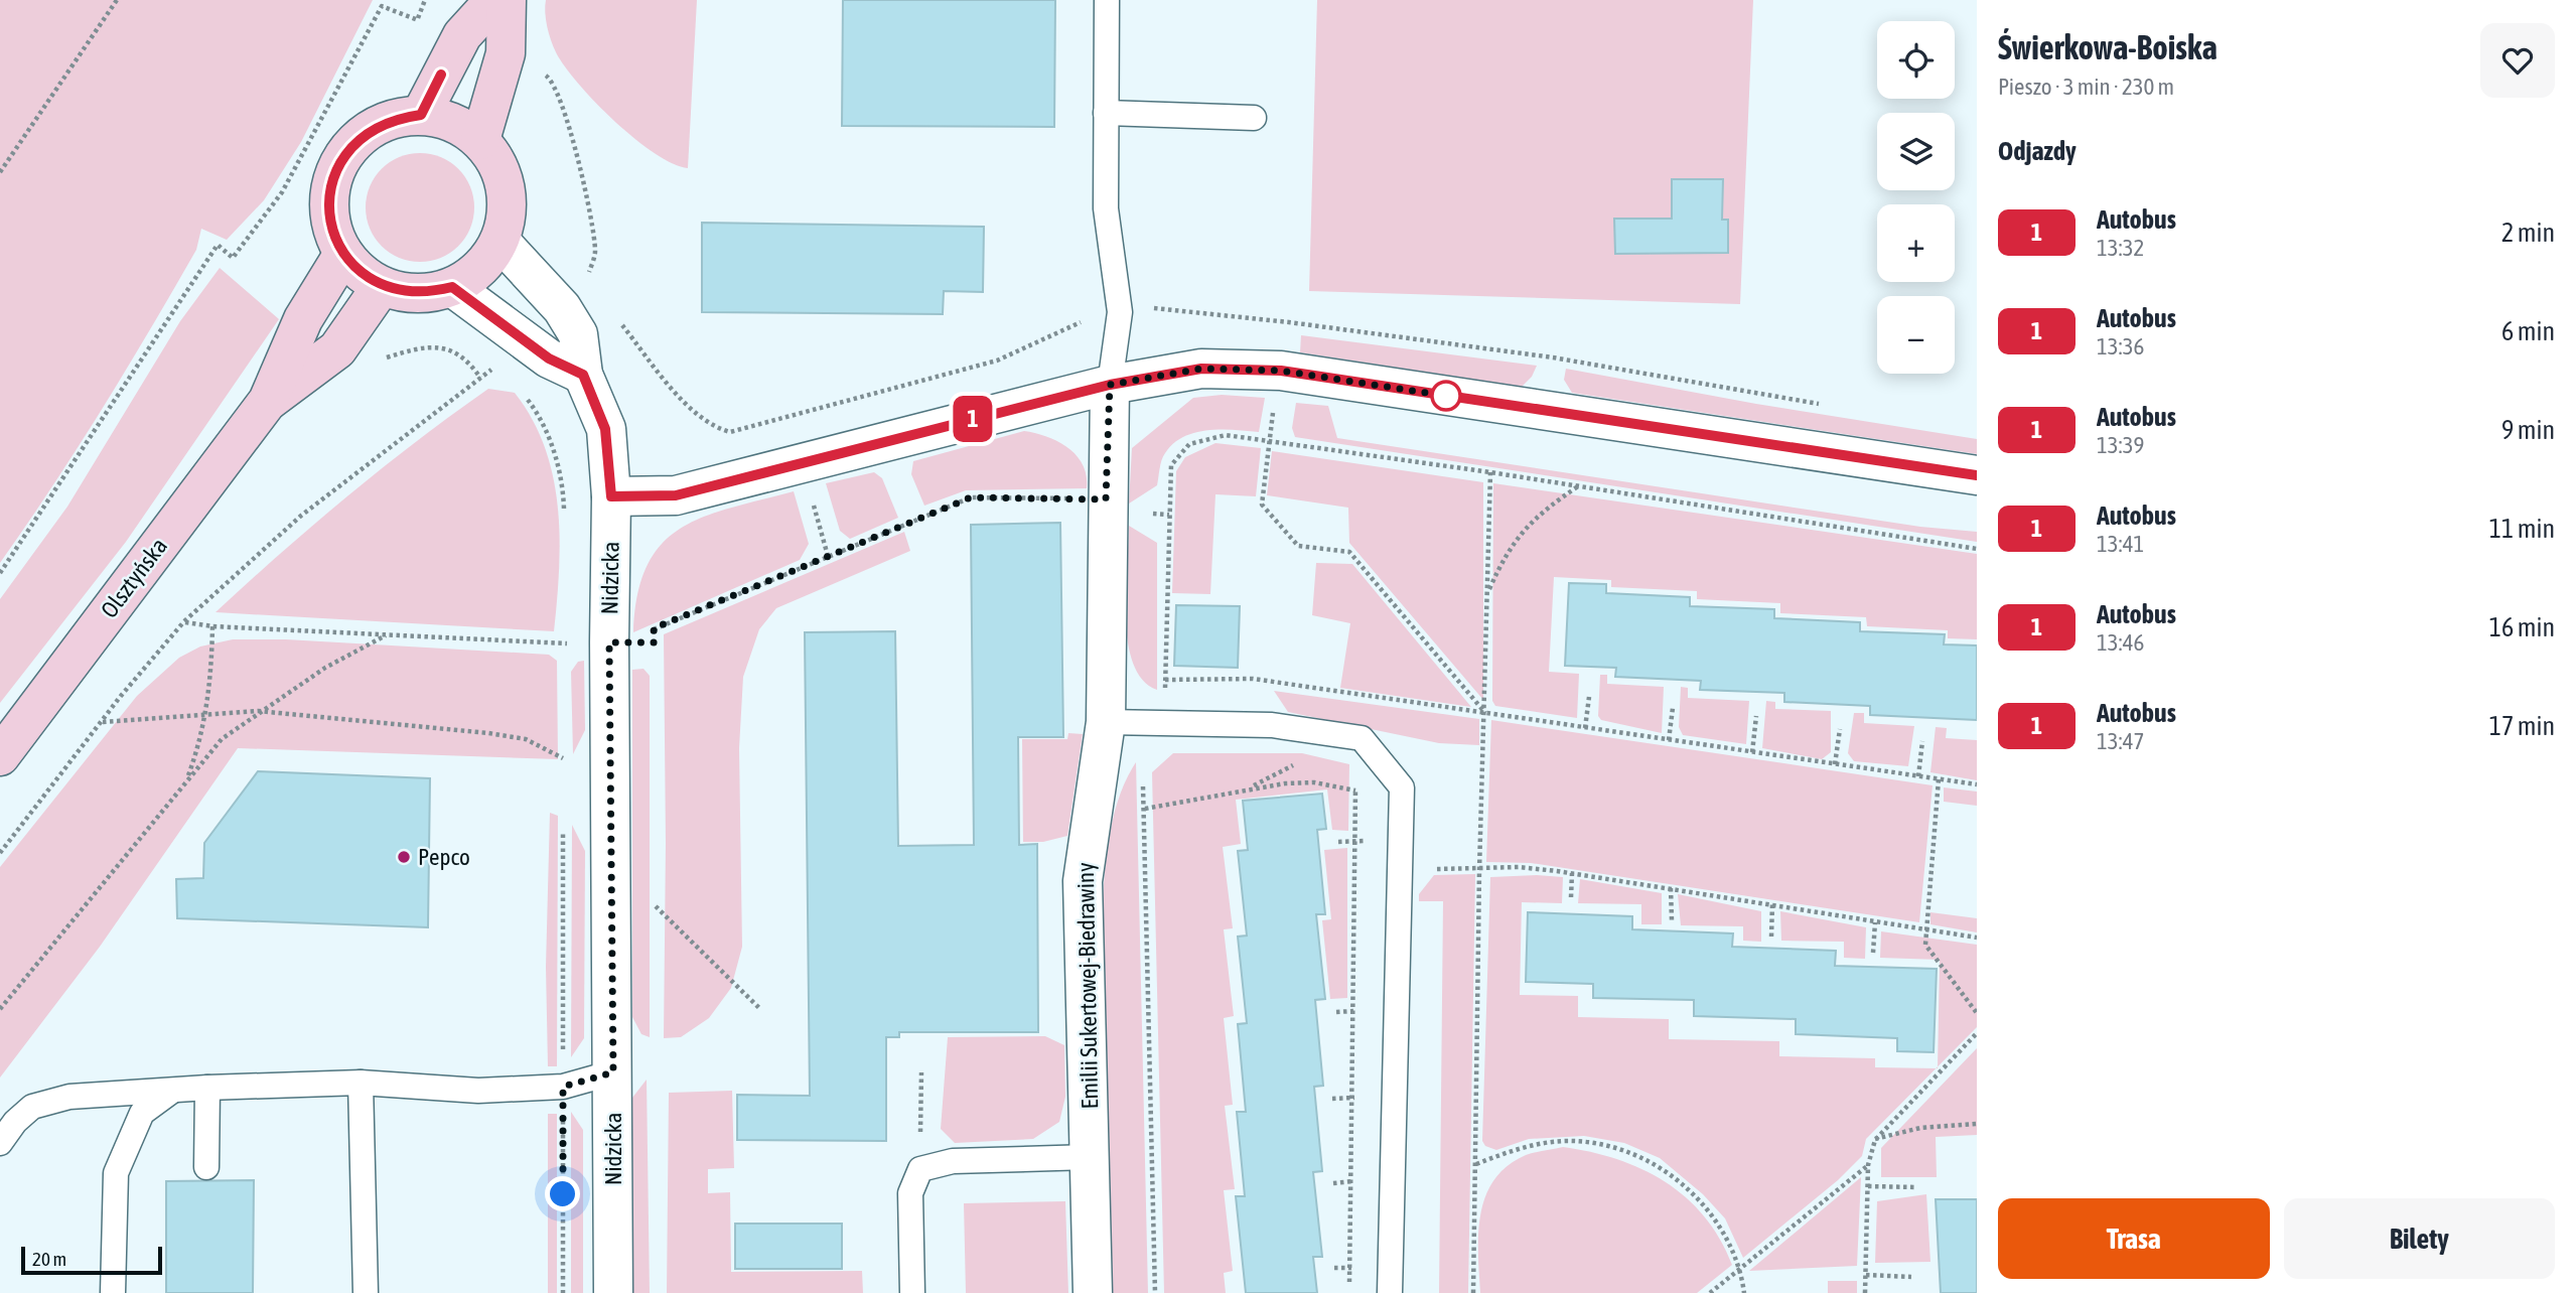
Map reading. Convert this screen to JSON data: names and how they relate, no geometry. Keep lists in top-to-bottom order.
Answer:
{
  "streets": {
    "main road": ["Olsztyńska"],
    "street": ["Nidzicka", "Emilii Sukertowej-Biedrawiny"]
  },
  "crossings": [
    ["Olsztyńska", "Nidzicka"]
  ],
  "places": ["Pepco"],
  "lines": ["bus line 1"],
  "scale_bar": "20 m",
  "page": {
    "on_map": "1",
    "heading": [
      ["Świerkowa-Boiska", "Pieszo · 3 min · 230 m"],
      "Odjazdy"
    ],
    "map_buttons": ["+", "−"],
    "list": [
      {
        "mark": "1",
        "name": "Autobus",
        "note": "13:32",
        "value": "2 min"
      },
      {
        "mark": "1",
        "name": "Autobus",
        "note": "13:36",
        "value": "6 min"
      },
      {
        "mark": "1",
        "name": "Autobus",
        "note": "13:39",
        "value": "9 min"
      },
      {
        "mark": "1",
        "name": "Autobus",
        "note": "13:41",
        "value": "11 min"
      },
      {
        "mark": "1",
        "name": "Autobus",
        "note": "13:46",
        "value": "16 min"
      },
      {
        "mark": "1",
        "name": "Autobus",
        "note": "13:47",
        "value": "17 min"
      }
    ],
    "buttons": ["Trasa", "Bilety"],
    "scale": "20 m"
  }
}
